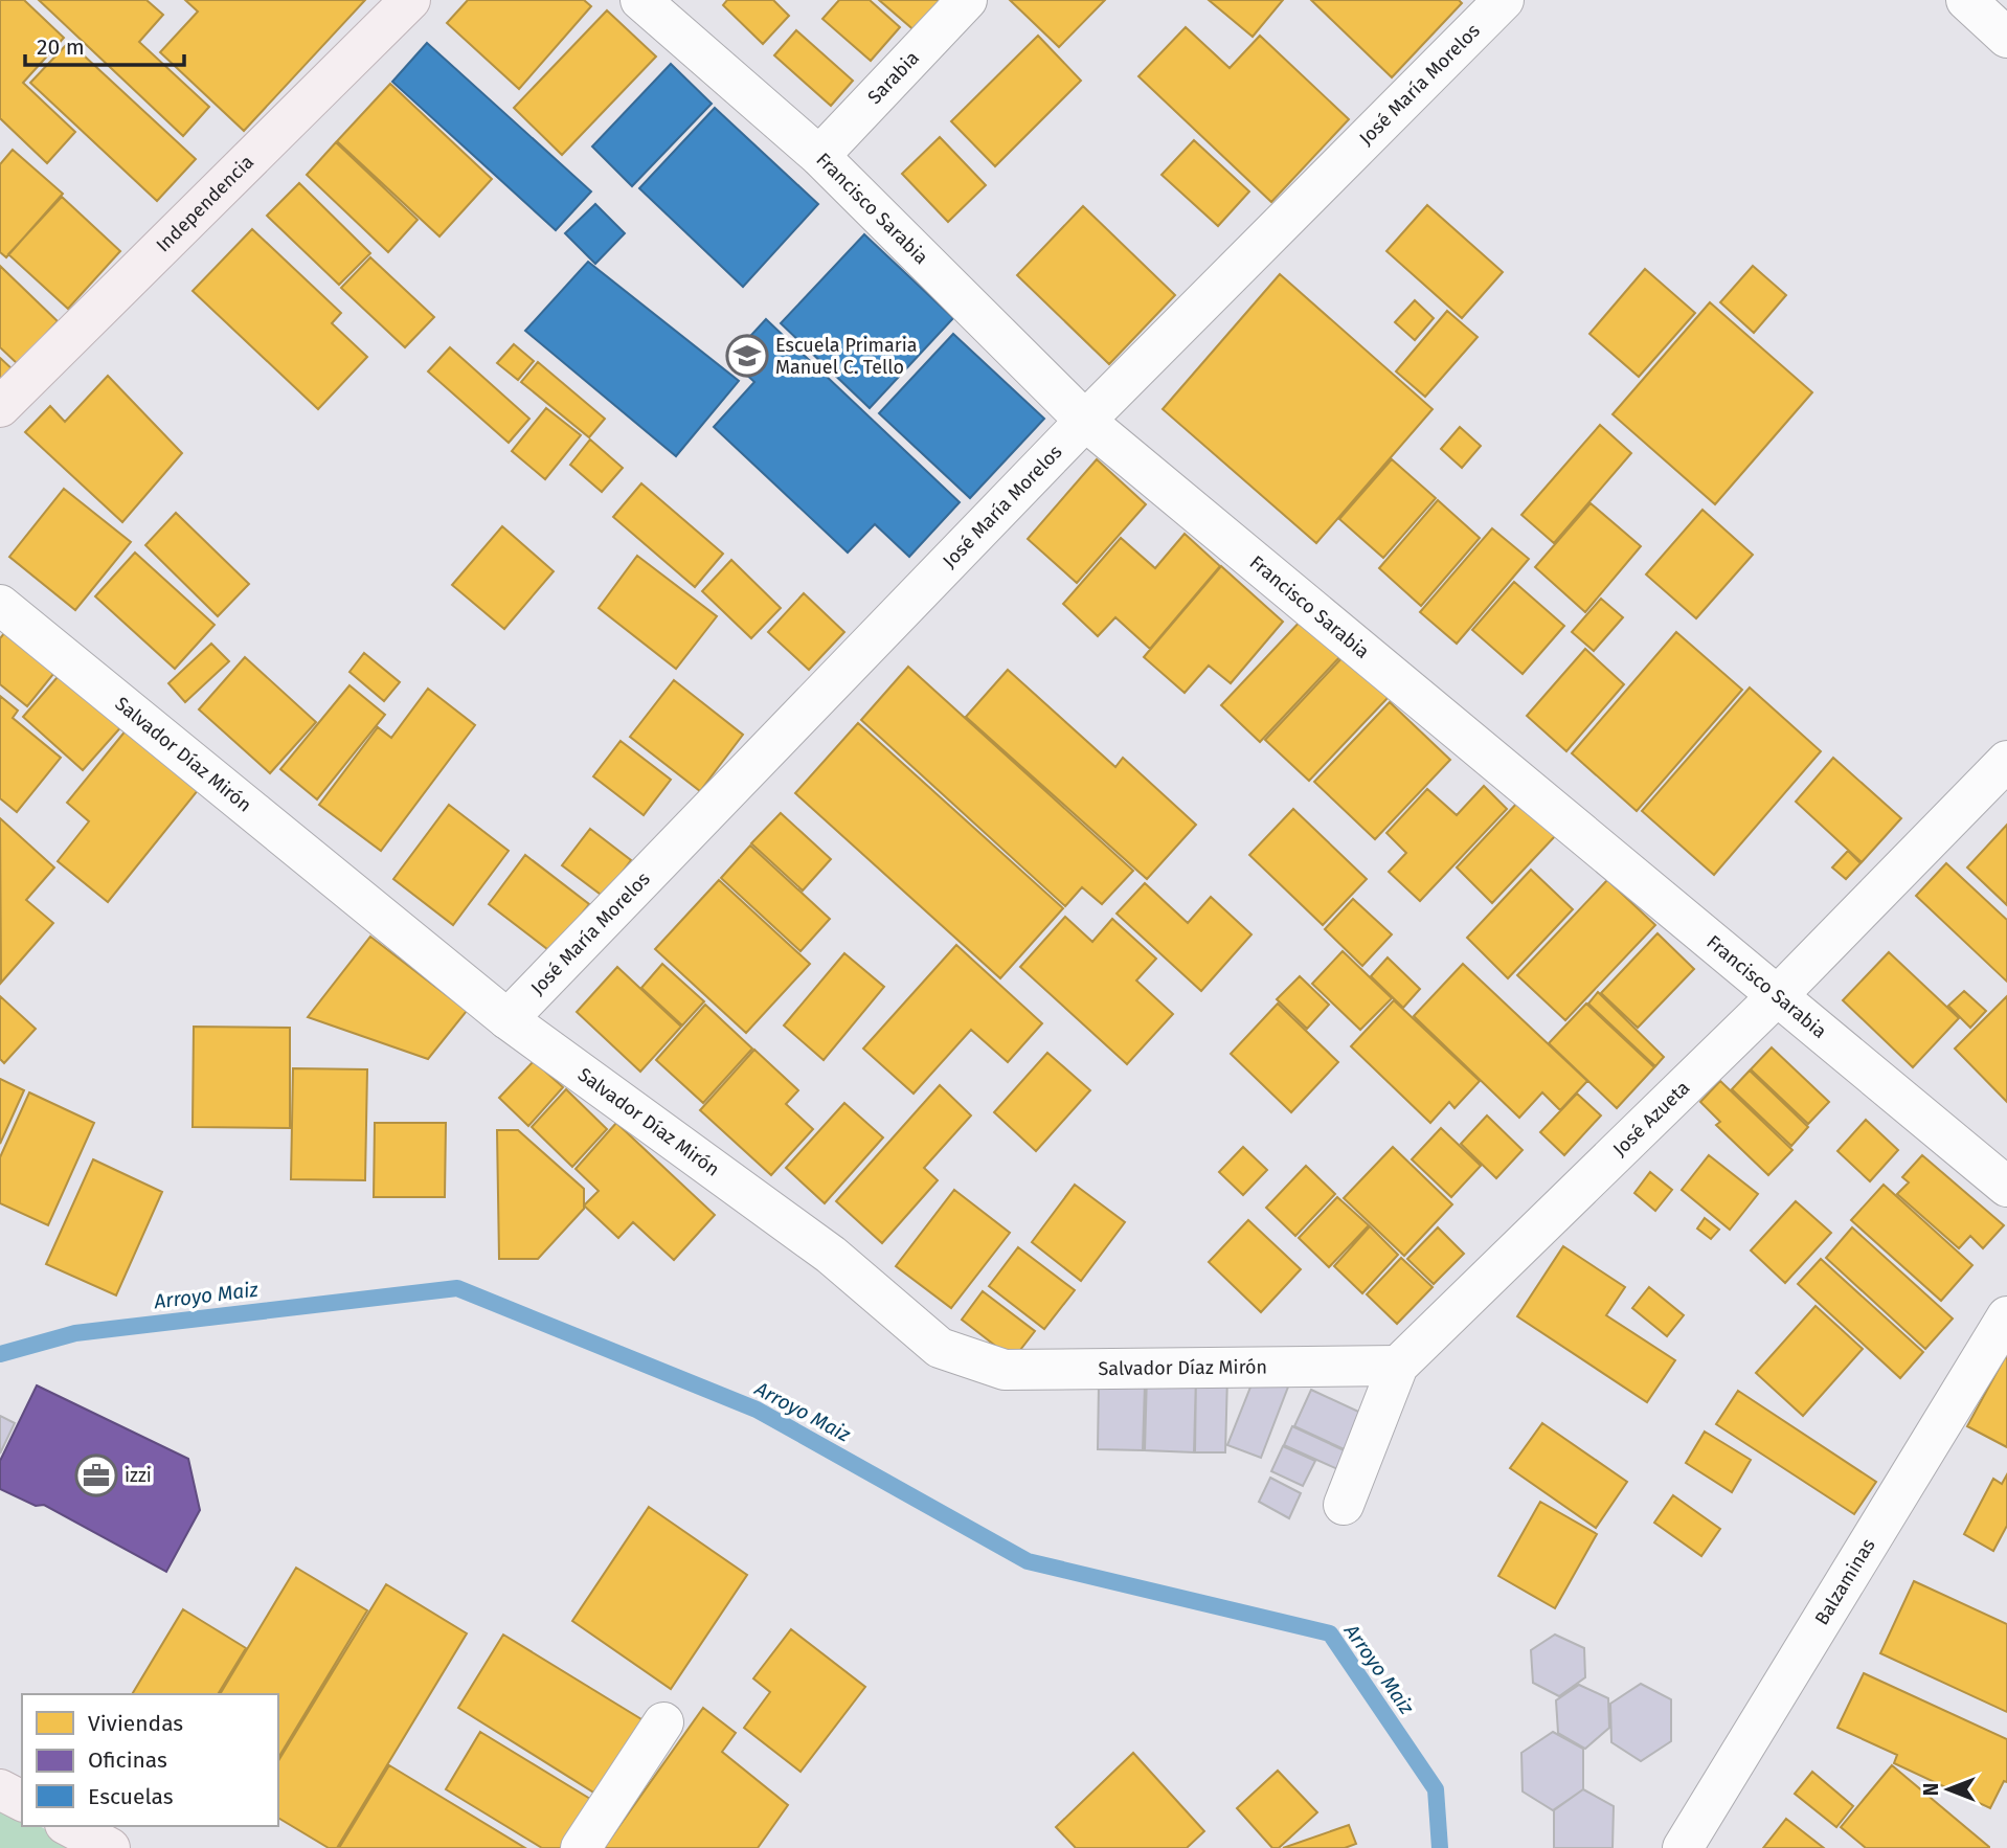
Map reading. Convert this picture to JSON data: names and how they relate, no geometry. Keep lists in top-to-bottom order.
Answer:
{
  "streets": {
    "main road": ["Independencia"],
    "street": [
      "Sarabia",
      "José María Morelos",
      "Francisco Sarabia",
      "Salvador Díaz Mirón",
      "José Azueta",
      "Balzaminas"
    ]
  },
  "crossings": [
    ["Sarabia", "Francisco Sarabia"],
    ["José María Morelos", "Francisco Sarabia"],
    ["José María Morelos", "Salvador Díaz Mirón"],
    ["Francisco Sarabia", "José Azueta"],
    ["Salvador Díaz Mirón", "José Azueta"]
  ],
  "water": ["Arroyo Maiz"],
  "places": {
    "school or university": ["Escuela Primaria Manuel C. Tello"],
    "office": ["izzi"]
  },
  "legend": ["Viviendas", "Oficinas", "Escuelas"],
  "scale_bar": "20 m",
  "north": "left"
}
